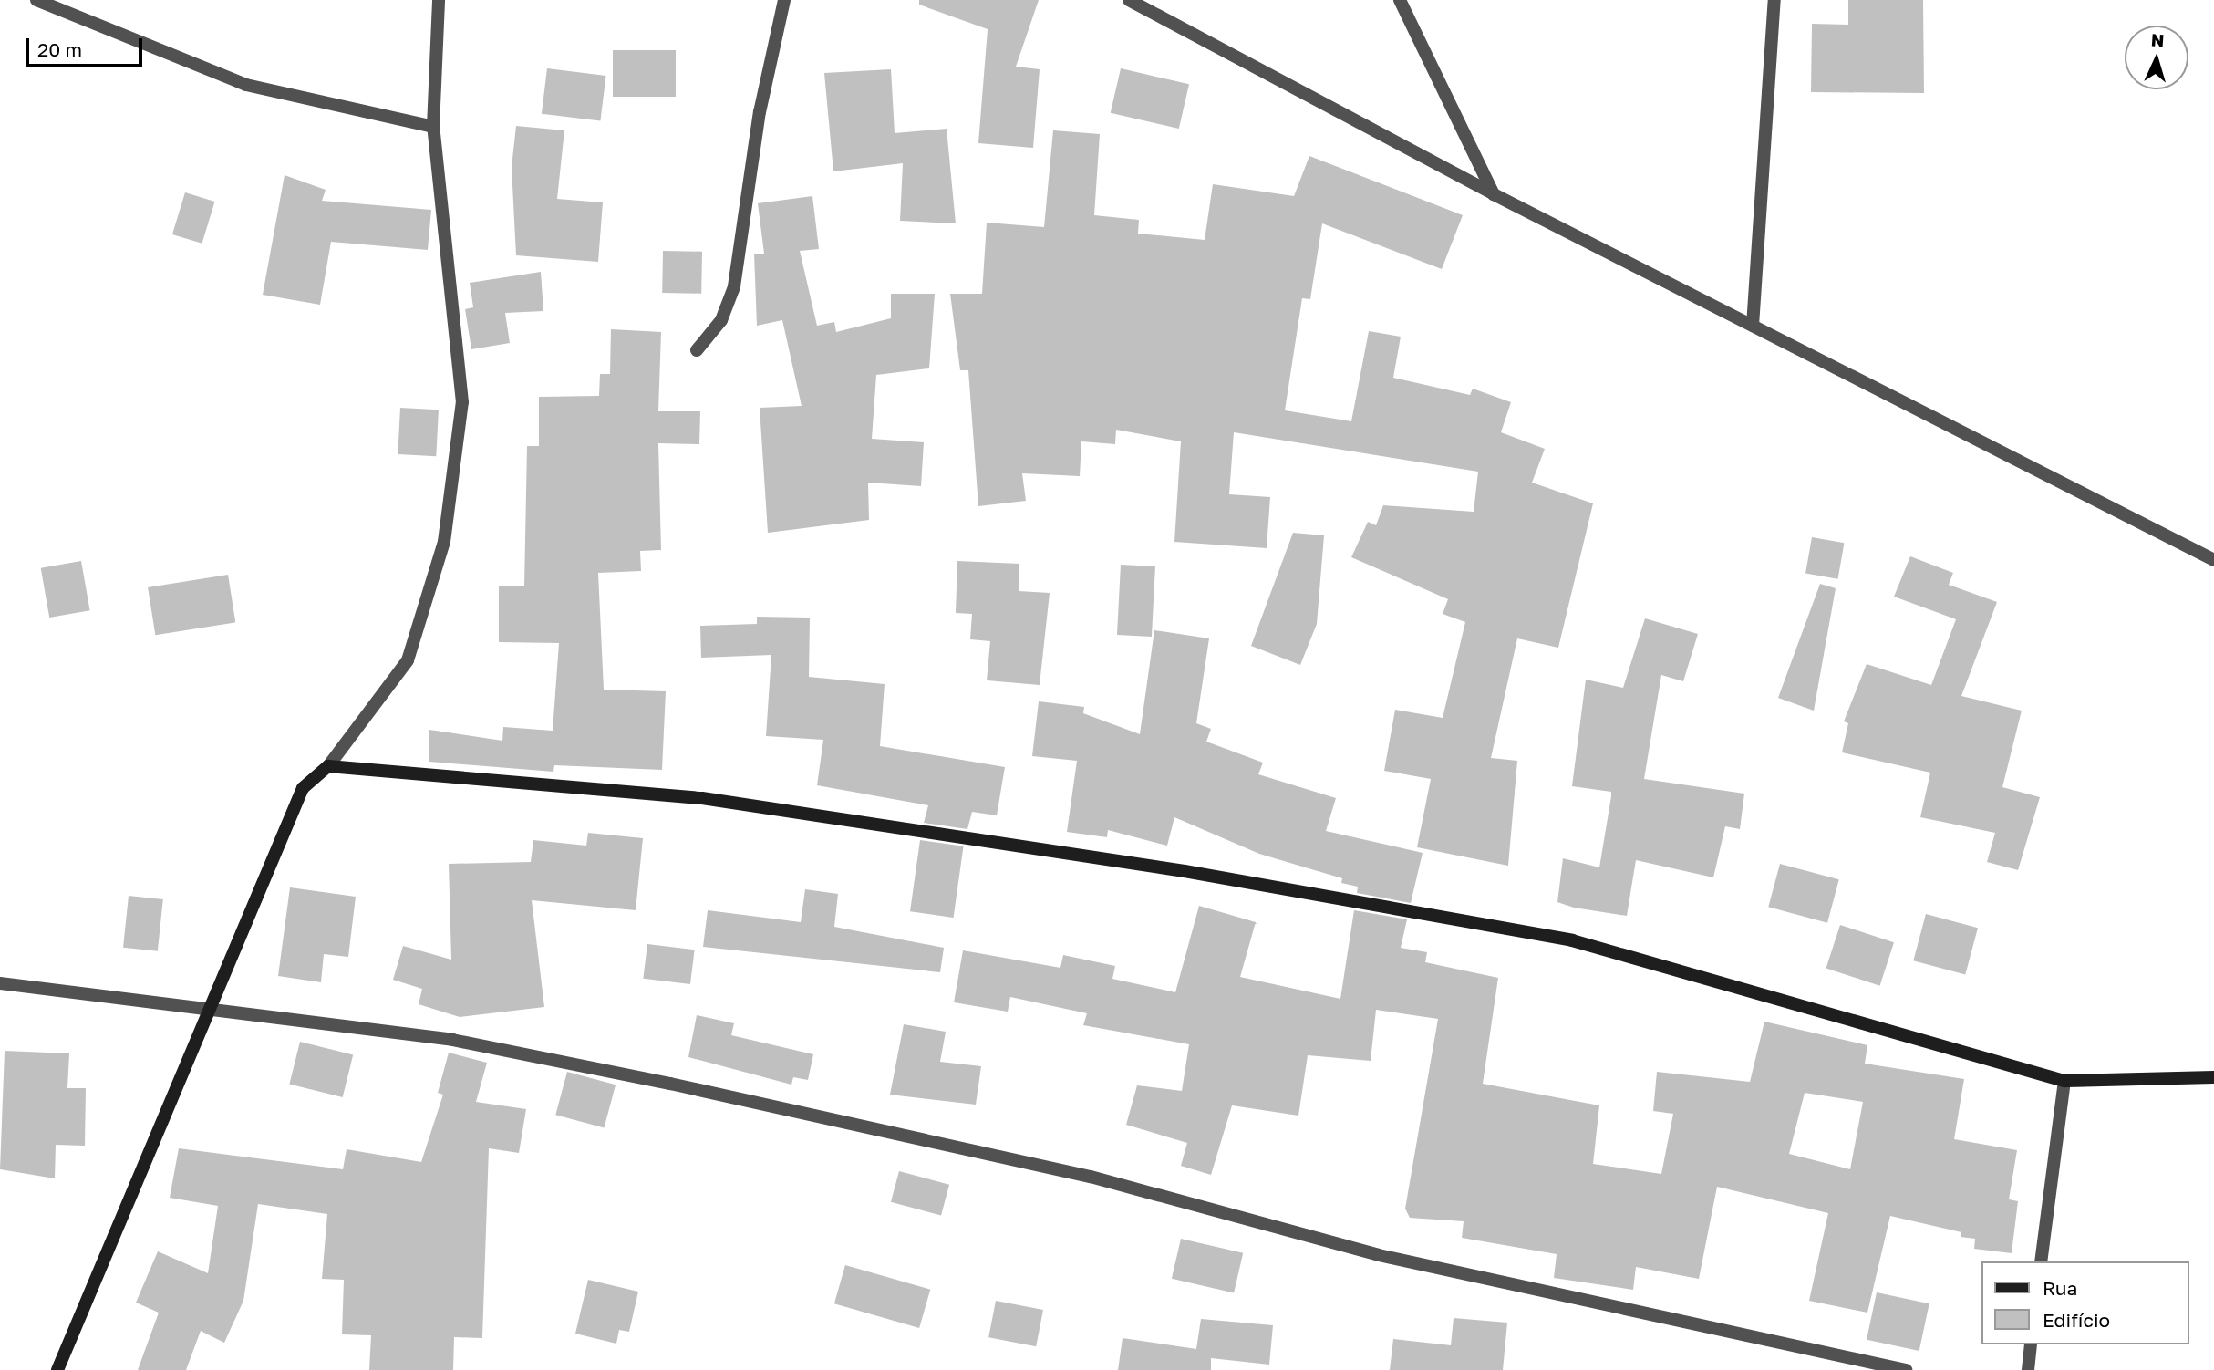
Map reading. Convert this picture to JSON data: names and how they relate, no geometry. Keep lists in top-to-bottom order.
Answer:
{
  "legend": ["Rua", "Edifício"],
  "scale_bar": "20 m",
  "north": "top"
}
